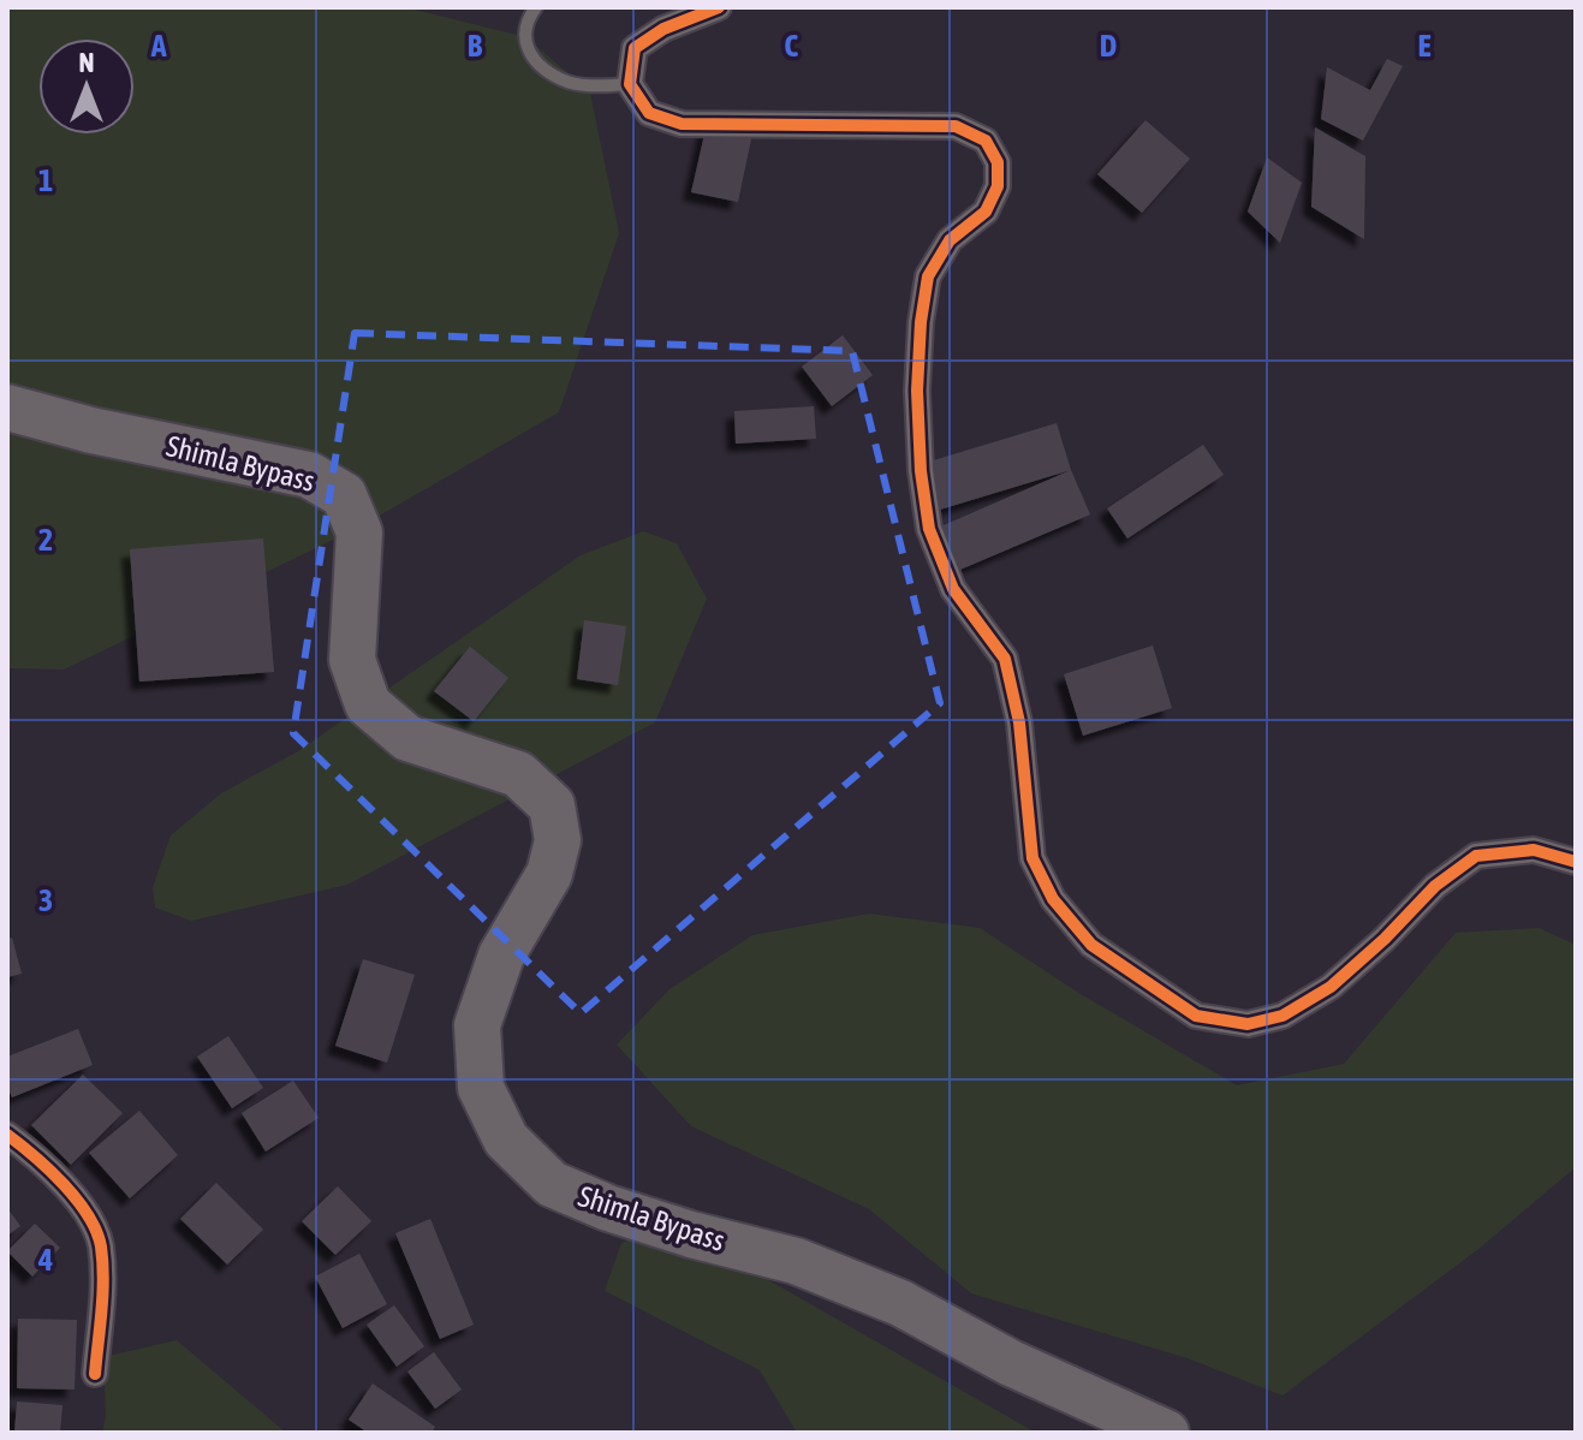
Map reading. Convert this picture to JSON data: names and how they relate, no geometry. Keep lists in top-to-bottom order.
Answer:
{
  "streets": {
    "highway": ["Shimla Bypass"]
  },
  "north": "top",
  "grid": {
    "columns": [
      "A",
      "B",
      "C",
      "D",
      "E"
    ],
    "rows": [
      "1",
      "2",
      "3",
      "4"
    ]
  }
}
